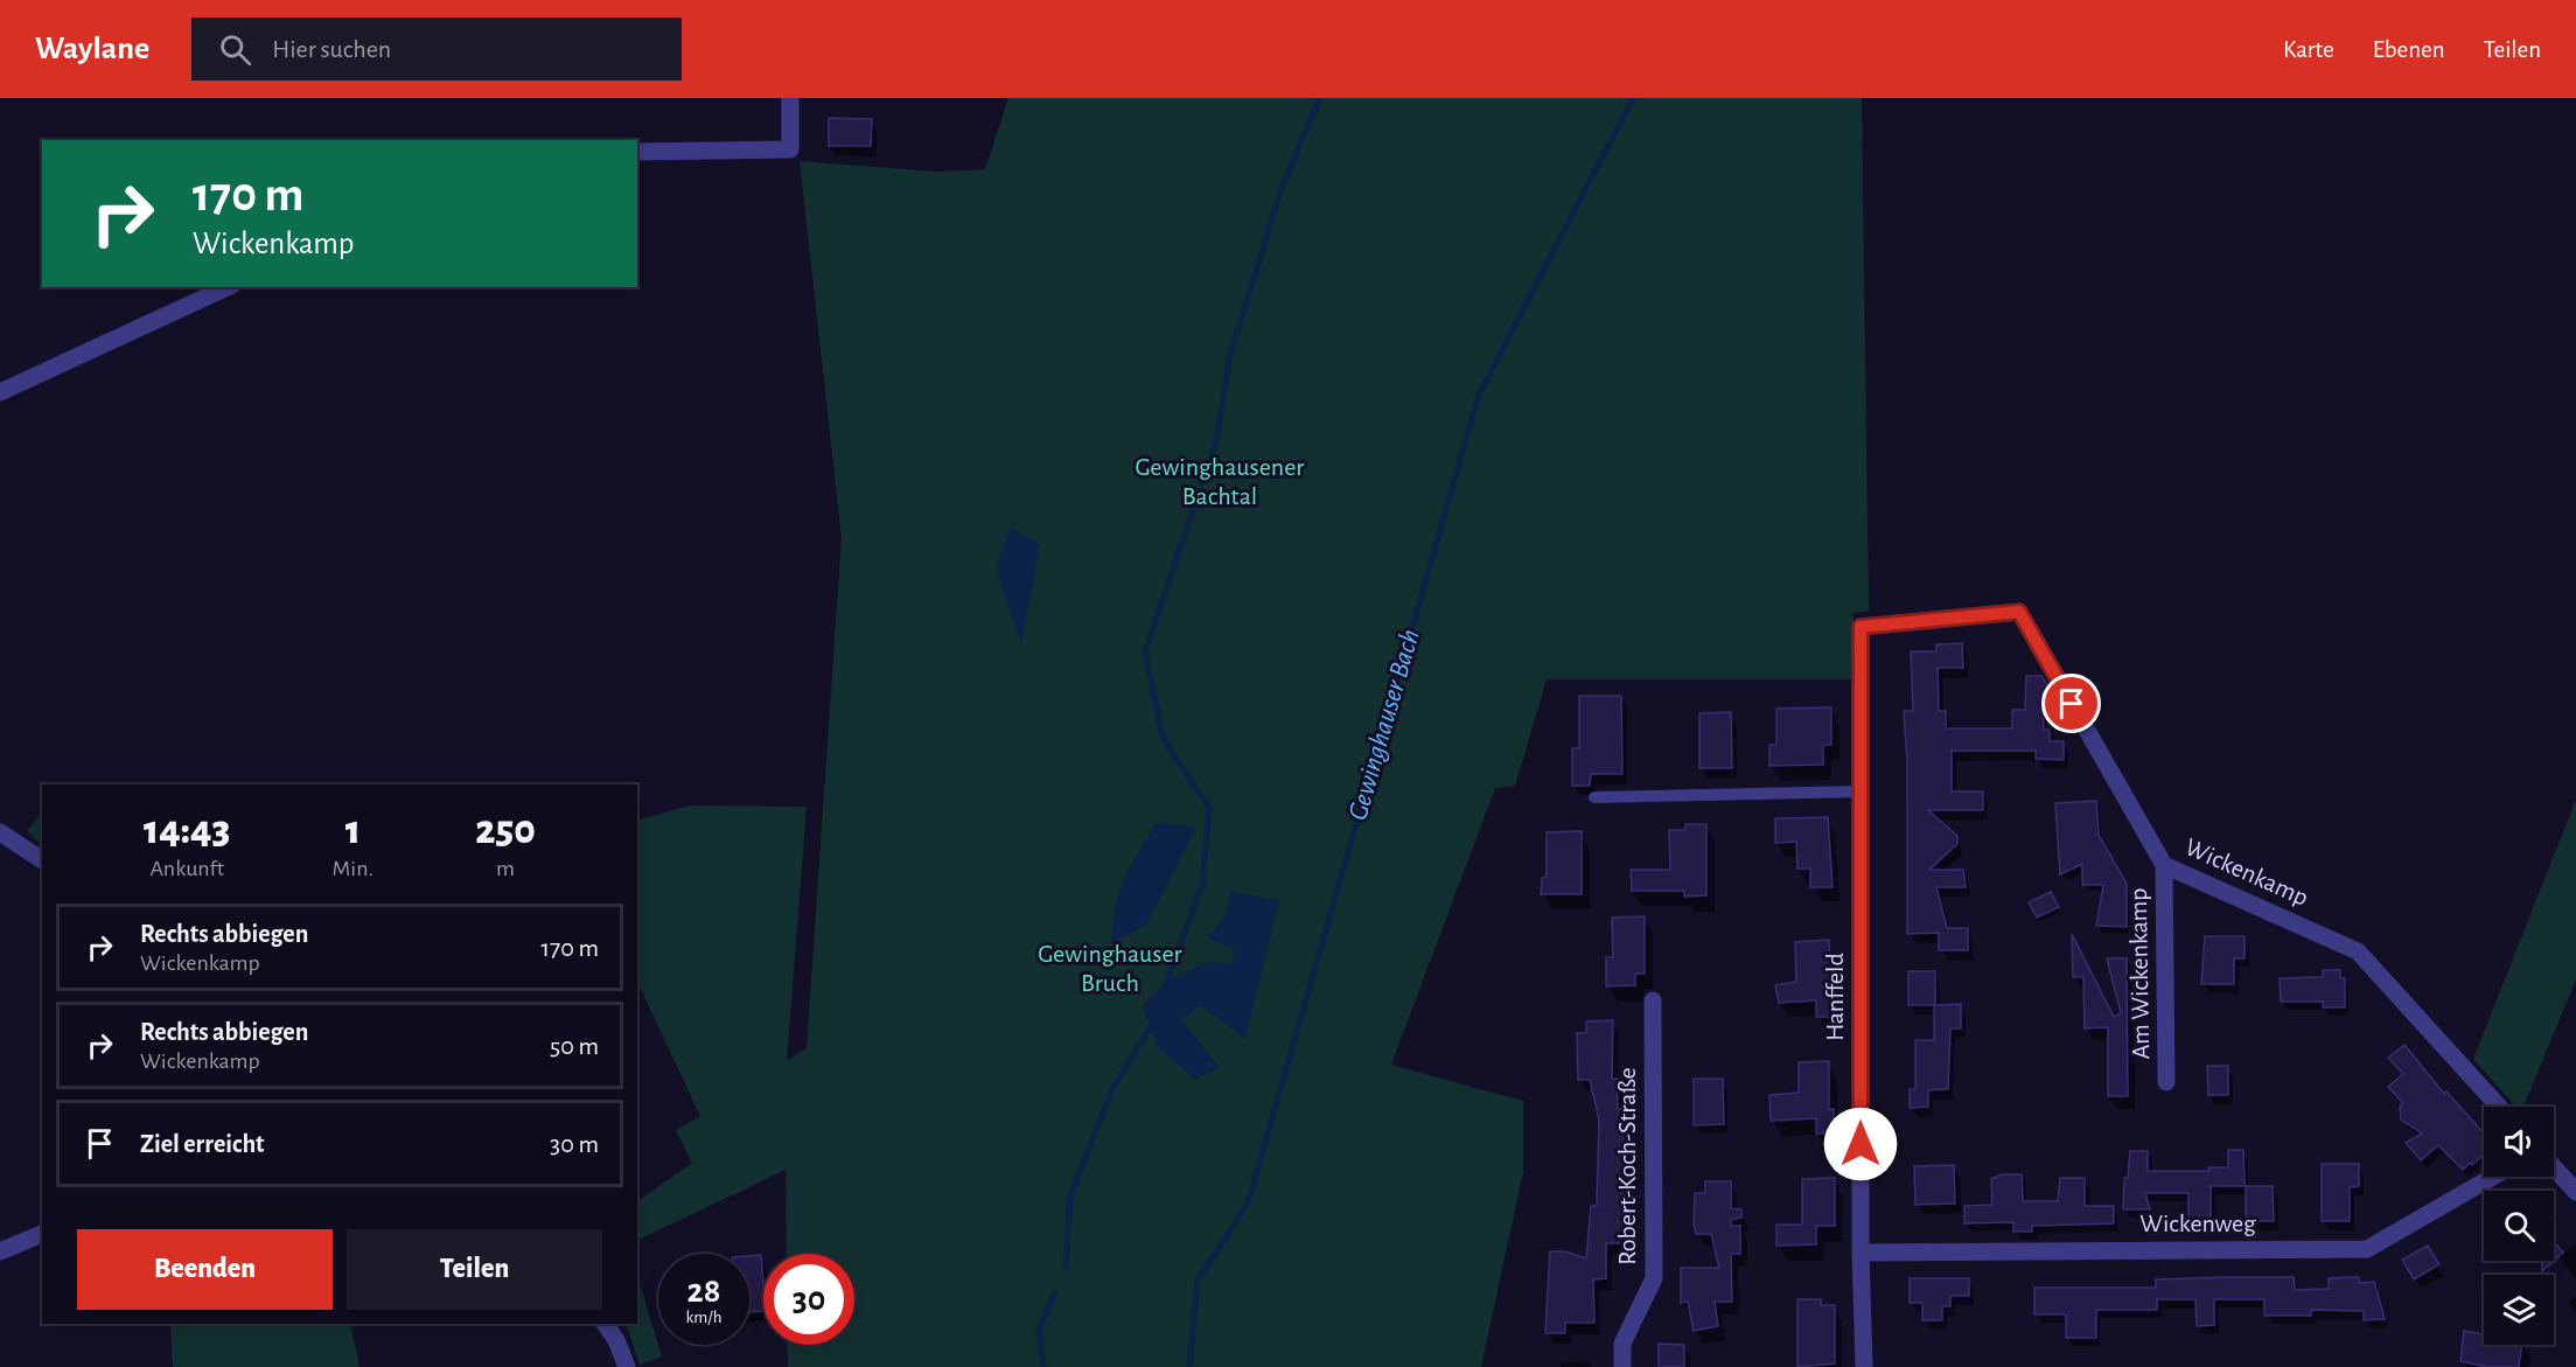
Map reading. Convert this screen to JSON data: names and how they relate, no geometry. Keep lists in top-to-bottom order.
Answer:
{
  "streets": {
    "street": [
      "Wickenkamp",
      "Am Wickenkamp",
      "Hanffeld",
      "Robert-Koch-Straße",
      "Wickenweg"
    ]
  },
  "crossings": [
    ["Wickenkamp", "Am Wickenkamp"],
    ["Wickenkamp", "Hanffeld"],
    ["Hanffeld", "Wickenweg"]
  ],
  "water": ["Gewinghauser Bach"],
  "parks": ["Gewinghausener Bachtal", "Gewinghauser Bruch"],
  "page": {
    "header": "Waylane",
    "search": "Hier suchen",
    "nav": ["Karte", "Ebenen", "Teilen"],
    "turn": ["170 m", "Wickenkamp"],
    "eta": [
      "14:43",
      "Ankunft",
      "1",
      "Min.",
      "250",
      "m"
    ],
    "list": [
      {
        "name": "Rechts abbiegen",
        "note": "Wickenkamp",
        "value": "170 m"
      },
      {
        "name": "Rechts abbiegen",
        "note": "Wickenkamp",
        "value": "50 m"
      },
      {
        "name": "Ziel erreicht",
        "value": "30 m"
      }
    ],
    "buttons": ["Beenden", "Teilen"],
    "speed": "28 km/h",
    "limit": "30"
  }
}
